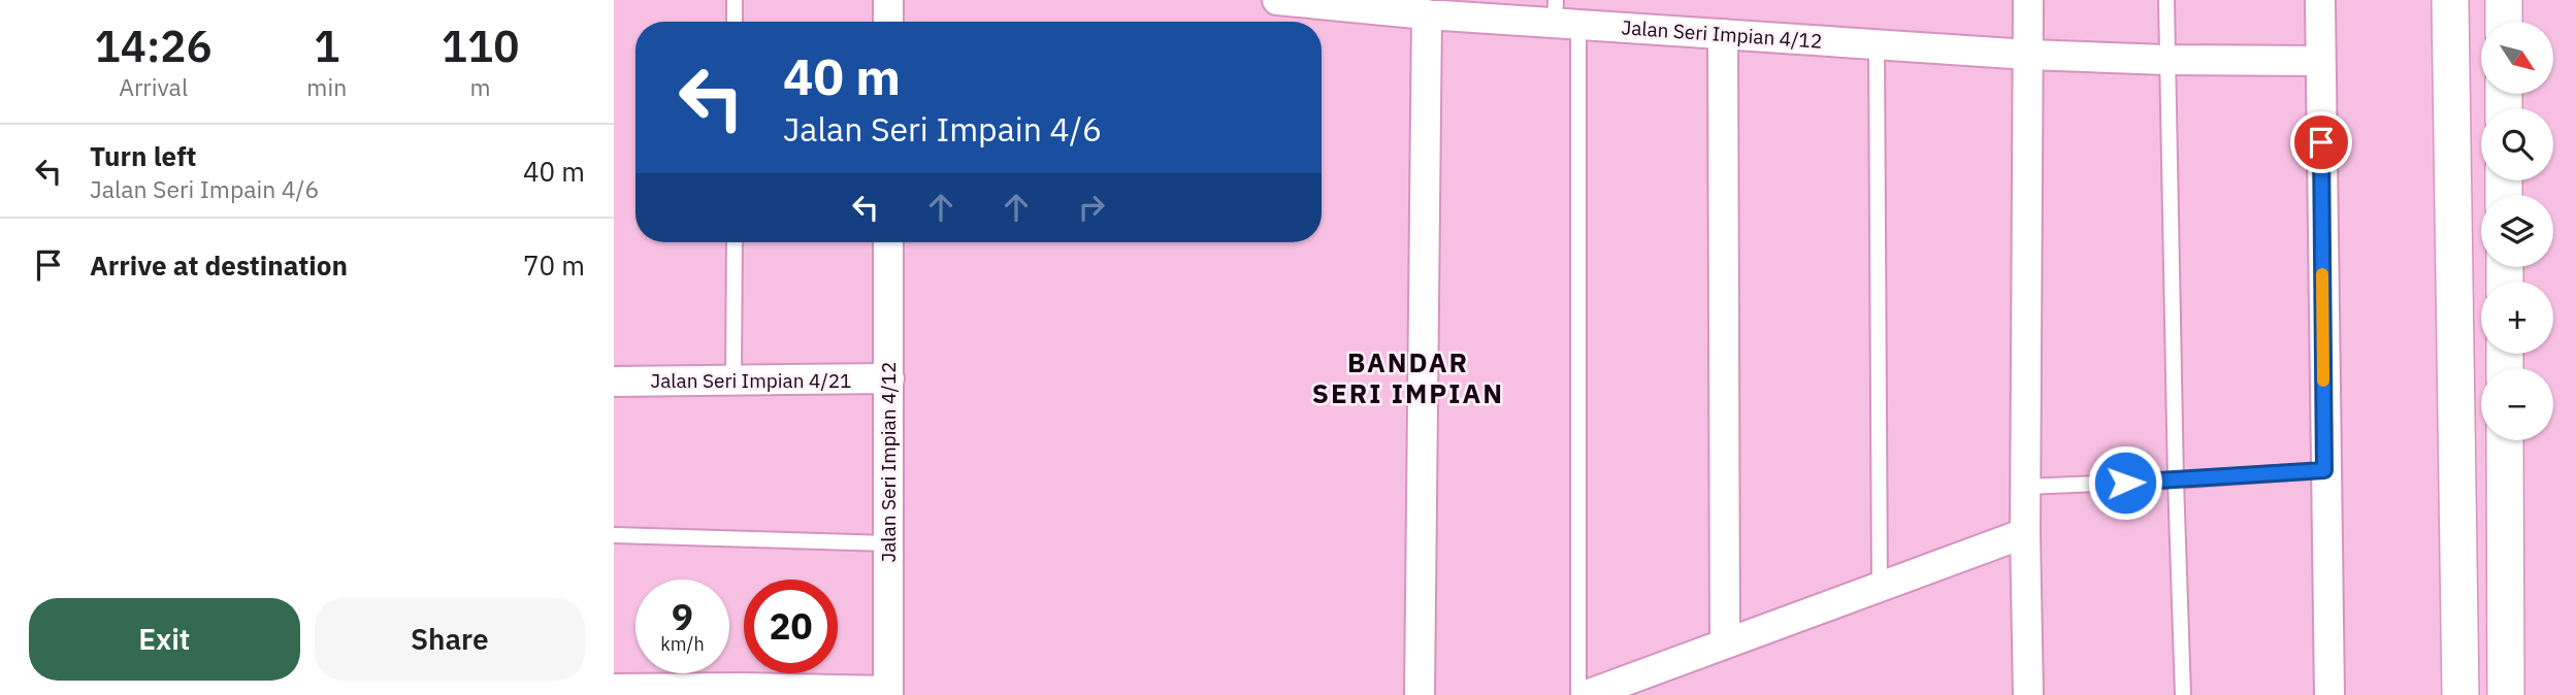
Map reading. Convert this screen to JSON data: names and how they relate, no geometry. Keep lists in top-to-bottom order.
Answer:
{
  "streets": {
    "street": ["Jalan Seri Impian 4/12", "Jalan Seri Impian 4/21"]
  },
  "crossings": [
    ["Jalan Seri Impian 4/12", "Jalan Seri Impian 4/21"]
  ],
  "districts": ["BANDAR SERI IMPIAN"],
  "north": "bottom right",
  "page": {
    "eta": [
      "14:26",
      "Arrival",
      "1",
      "min",
      "110",
      "m"
    ],
    "map_buttons": ["+", "−"],
    "turn": ["40 m", "Jalan Seri Impain 4/6"],
    "list": [
      {
        "name": "Turn left",
        "note": "Jalan Seri Impain 4/6",
        "value": "40 m"
      },
      {
        "name": "Arrive at destination",
        "value": "70 m"
      }
    ],
    "speed": "9 km/h",
    "limit": "20",
    "buttons": ["Exit", "Share"]
  }
}
